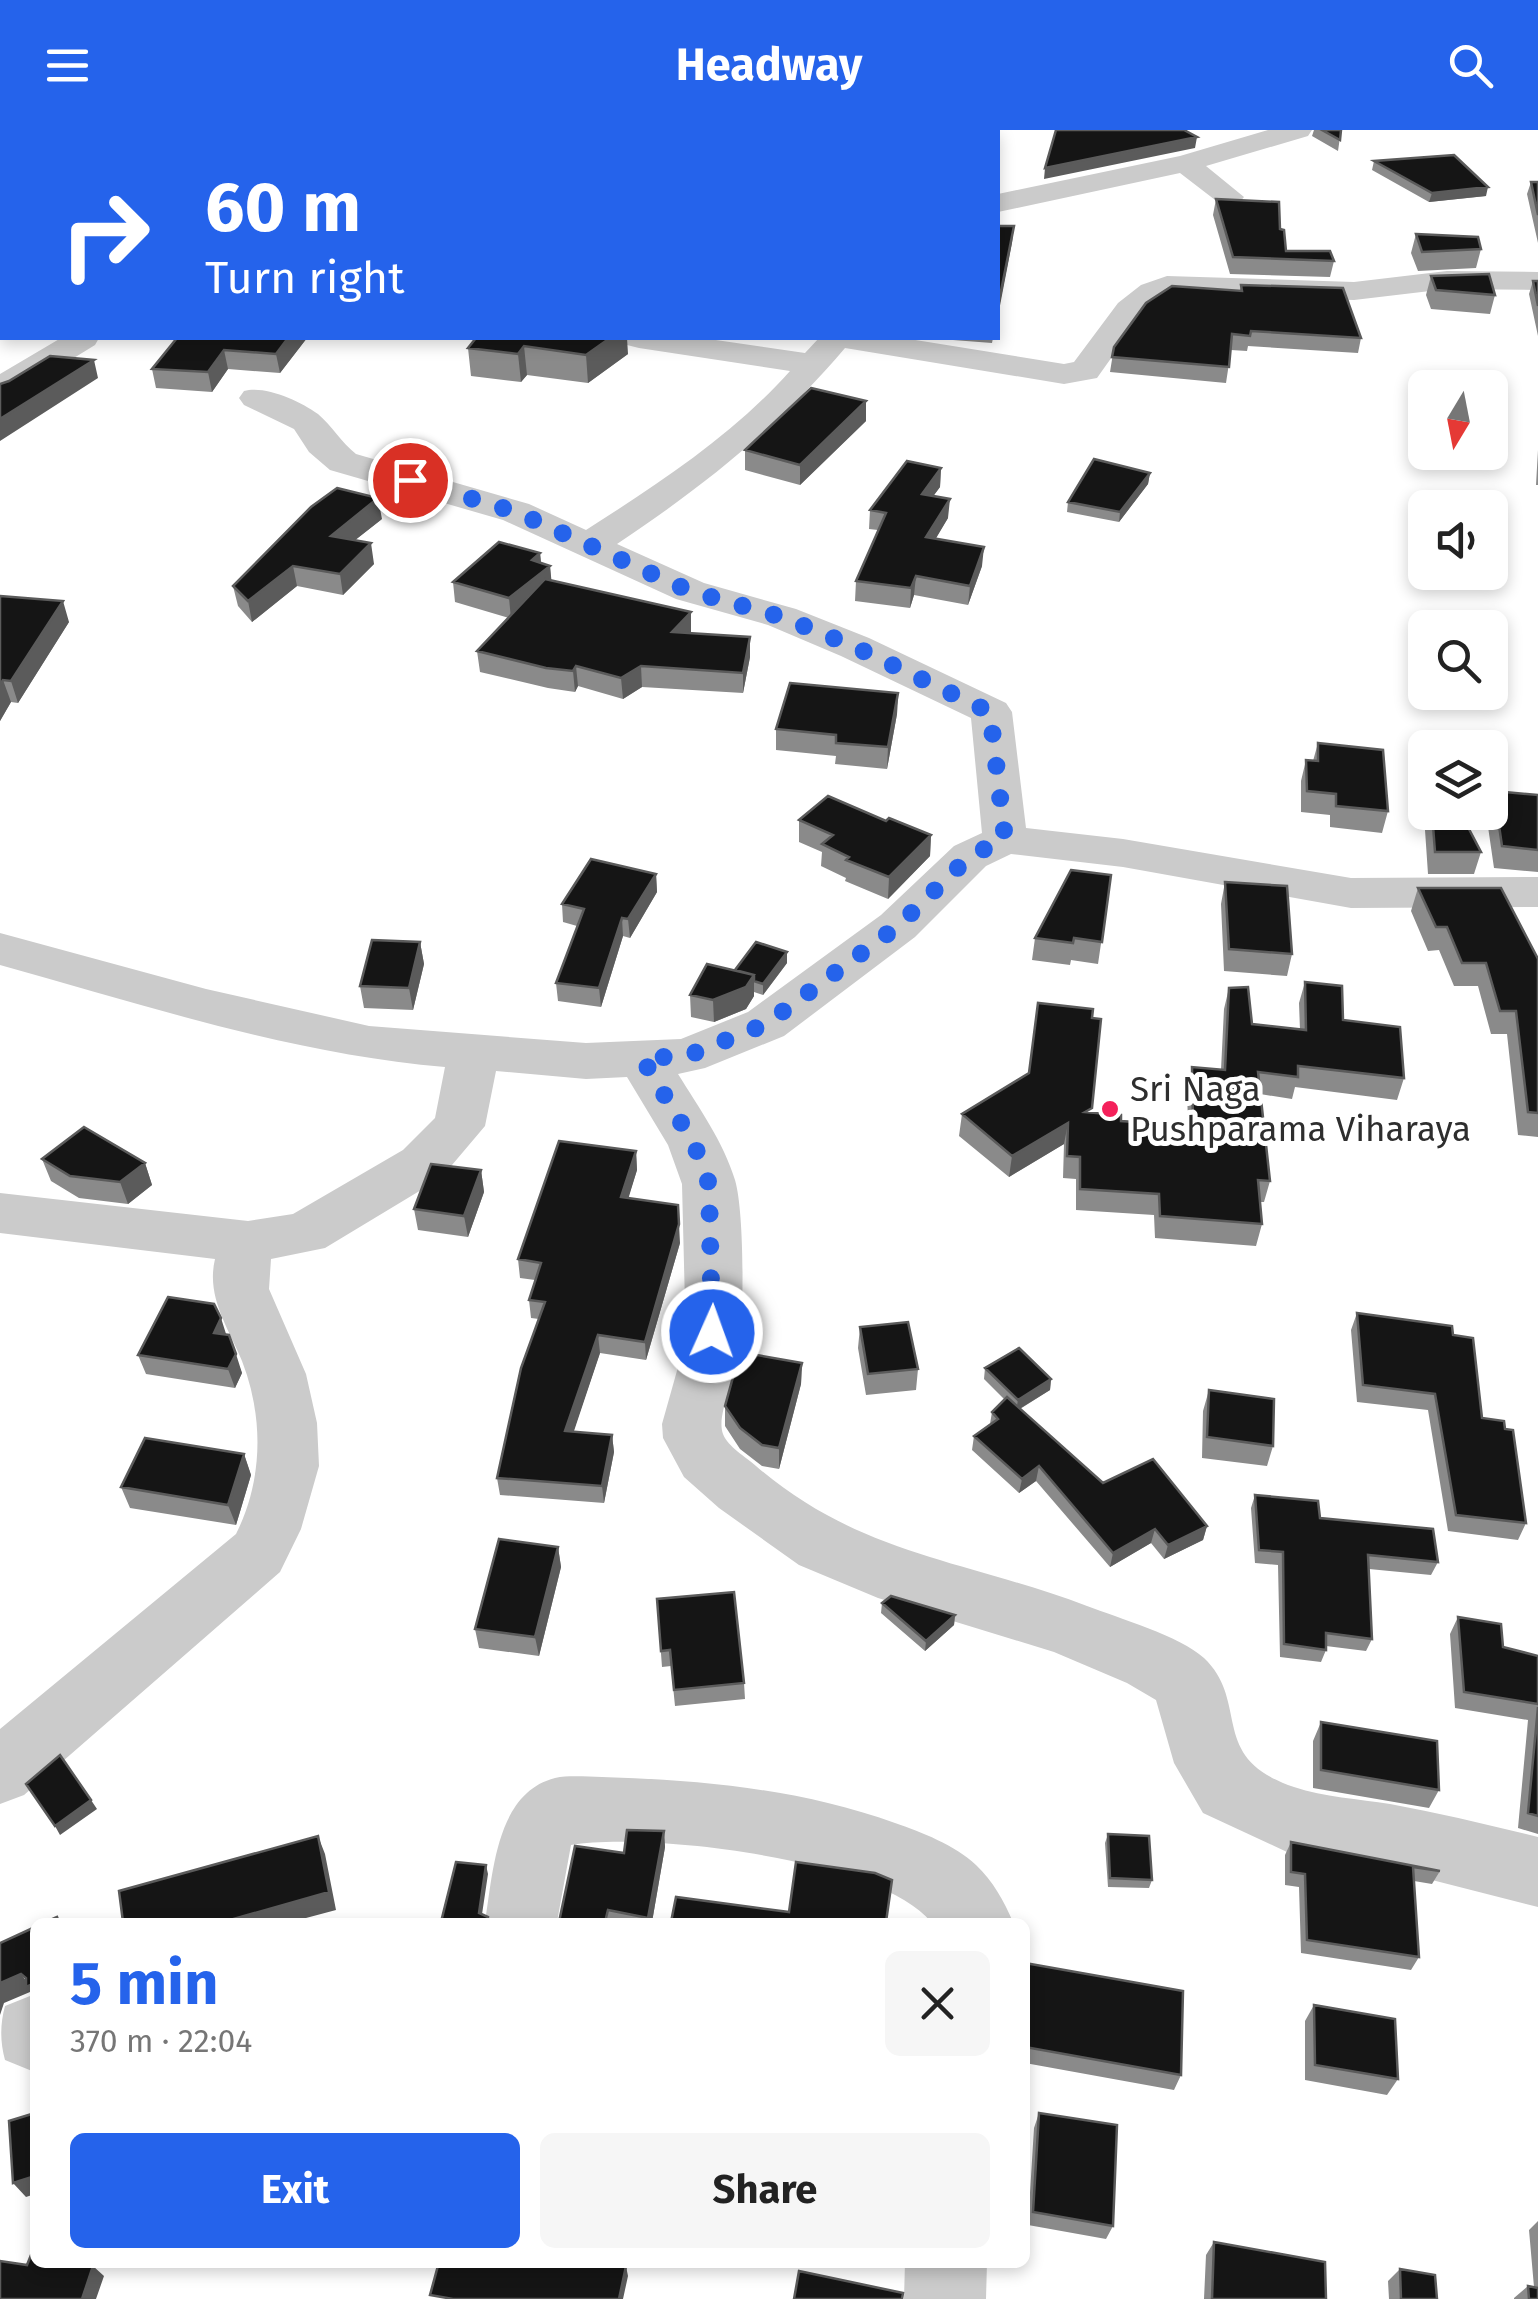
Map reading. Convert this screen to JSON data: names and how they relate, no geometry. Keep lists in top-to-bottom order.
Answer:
{
  "places": ["Sri Naga Pushparama Viharaya"],
  "north": "bottom",
  "page": {
    "header": "Headway",
    "turn": ["60 m", "Turn right"],
    "heading": ["5 min", "370 m · 22:04"],
    "buttons": ["Exit", "Share"]
  }
}
